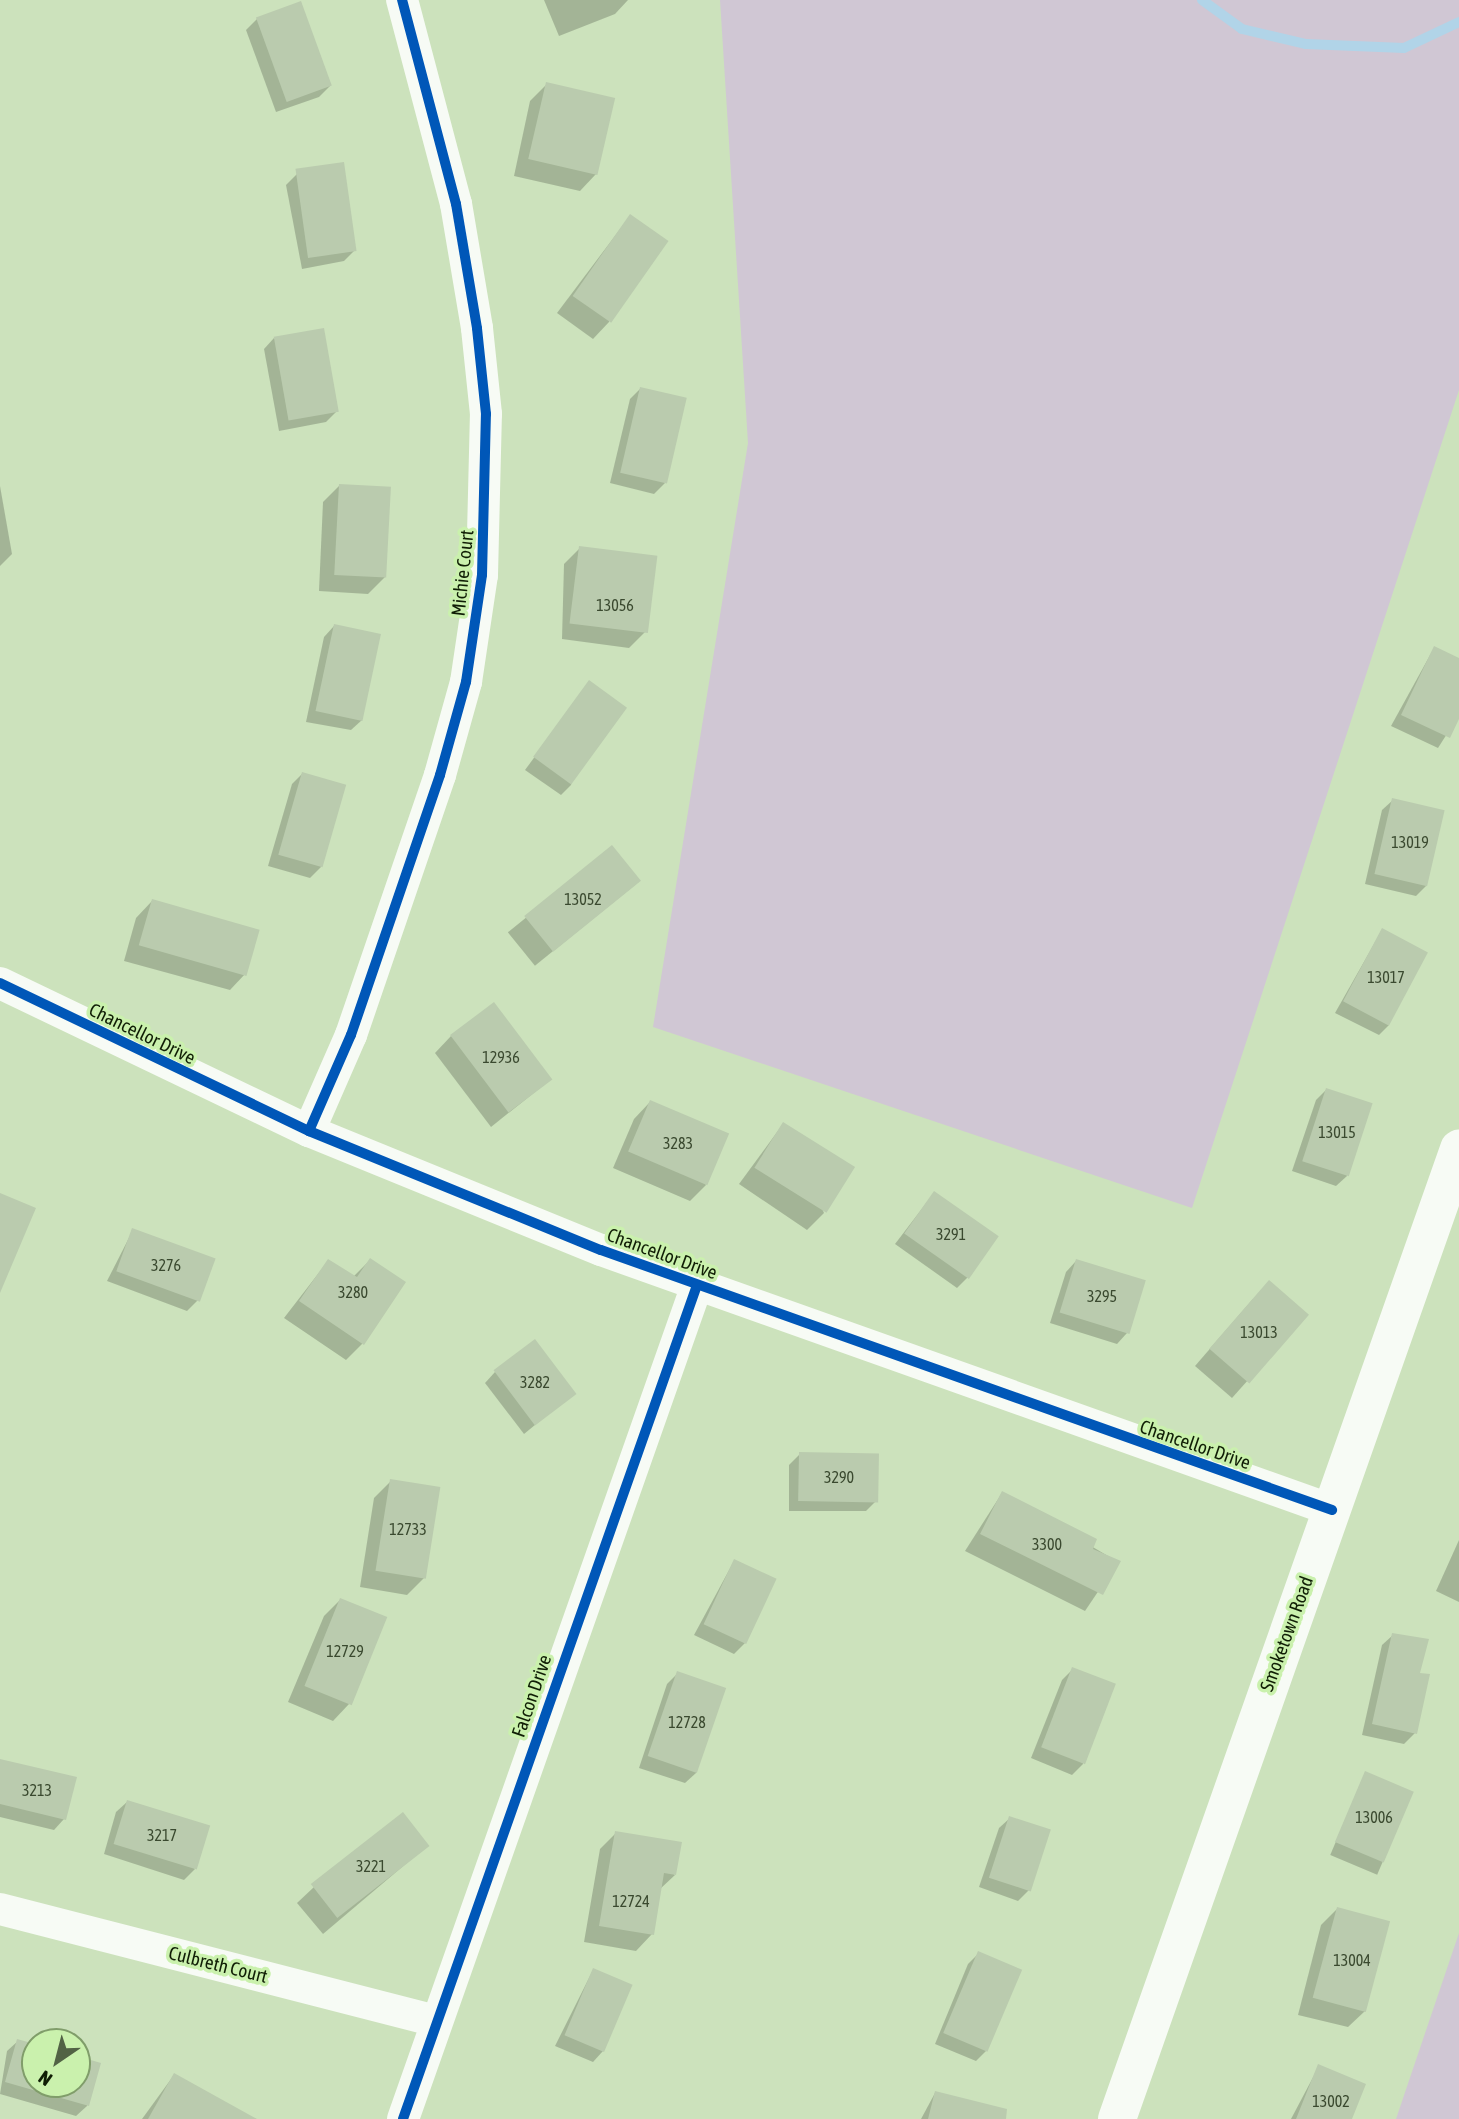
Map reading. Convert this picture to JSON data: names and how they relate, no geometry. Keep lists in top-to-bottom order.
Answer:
{
  "streets": {
    "main road": ["Smoketown Road"],
    "street": [
      "Michie Court",
      "Chancellor Drive",
      "Falcon Drive",
      "Culbreth Court"
    ]
  },
  "crossings": [
    ["Michie Court", "Chancellor Drive"],
    ["Chancellor Drive", "Smoketown Road"],
    ["Chancellor Drive", "Falcon Drive"],
    ["Falcon Drive", "Culbreth Court"]
  ],
  "house_numbers": [
    "13056",
    "13019",
    "13052",
    "13017",
    "12936",
    "13015",
    "3283",
    "3291",
    "3276",
    "3280",
    "3295",
    "13013",
    "3282",
    "3290",
    "12733",
    "3300",
    "12729",
    "12728",
    "3213",
    "13006",
    "3217",
    "3221",
    "12724",
    "13004",
    "13002"
  ],
  "north": "bottom left"
}
